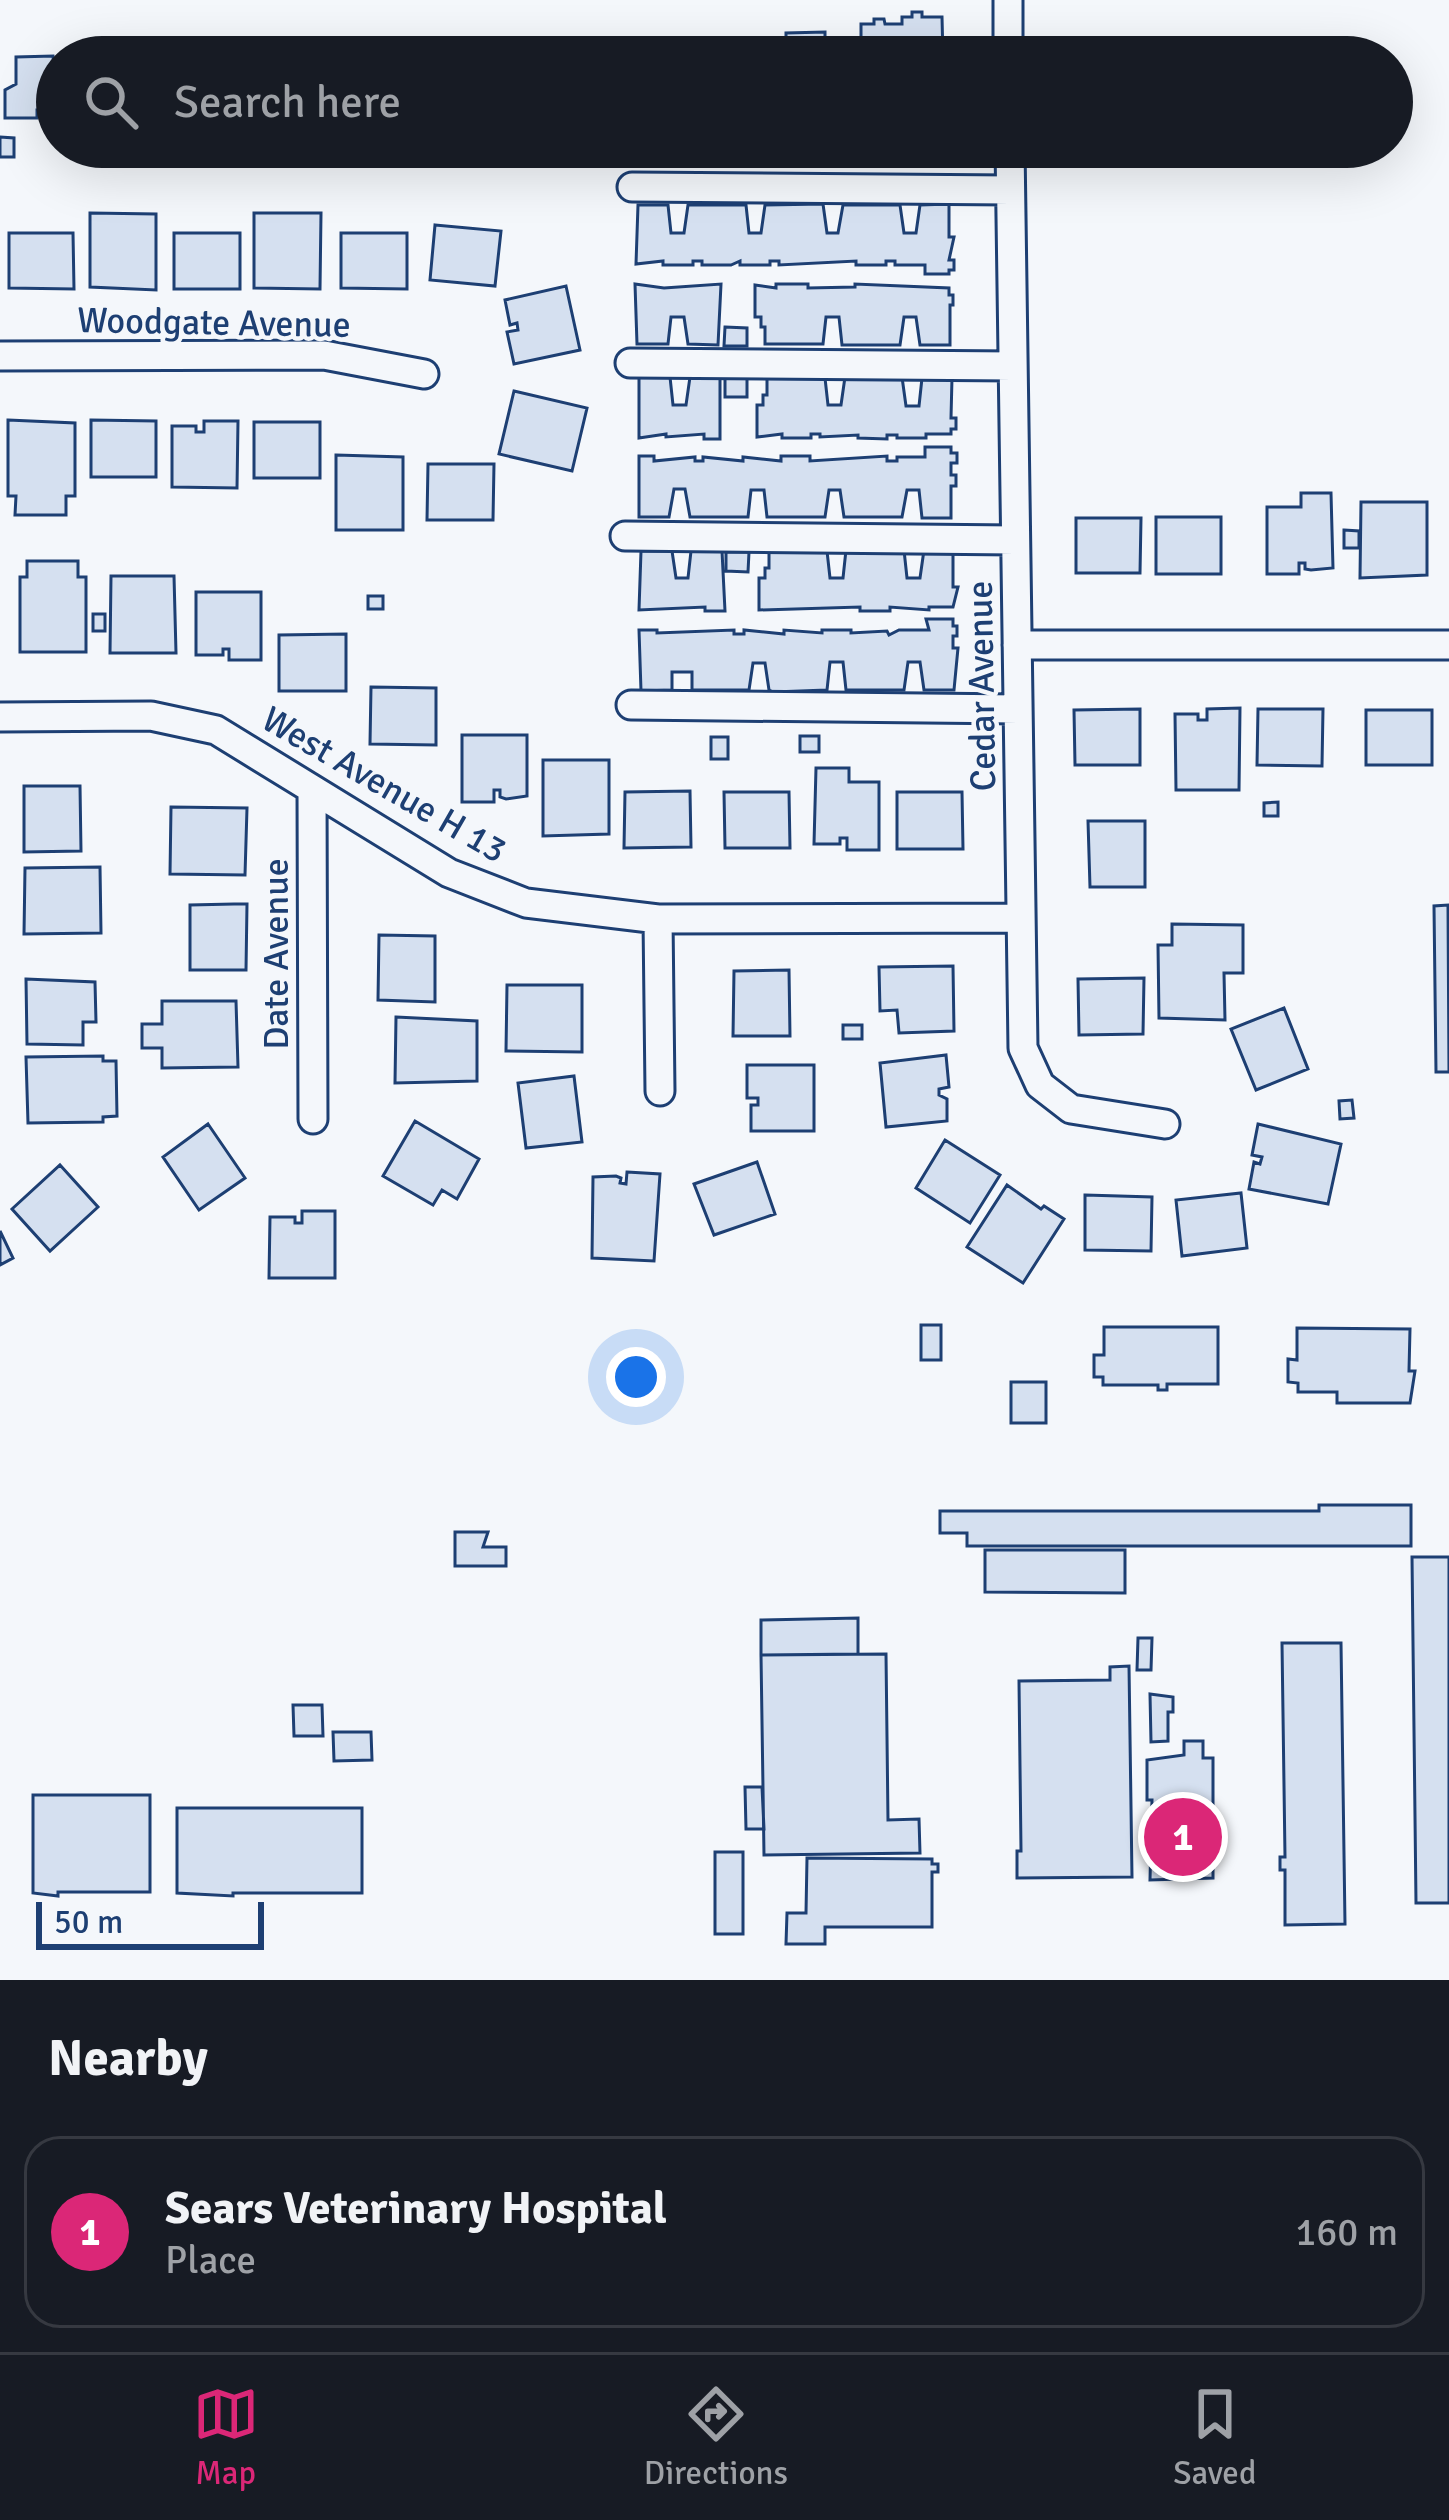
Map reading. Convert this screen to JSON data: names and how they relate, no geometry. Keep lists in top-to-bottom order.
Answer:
{
  "streets": {
    "street": [
      "Woodgate Avenue",
      "Cedar Avenue",
      "West Avenue H 13",
      "Date Avenue"
    ]
  },
  "crossings": [
    ["Cedar Avenue", "West Avenue H 13"],
    ["West Avenue H 13", "Date Avenue"]
  ],
  "scale_bar": "50 m",
  "page": {
    "search": "Search here",
    "pins": "1",
    "scale": "50 m",
    "heading": "Nearby",
    "list": [
      {
        "mark": "1",
        "name": "Sears Veterinary Hospital",
        "note": "Place",
        "value": "160 m"
      }
    ],
    "nav": ["Map", "Directions", "Saved"]
  }
}
